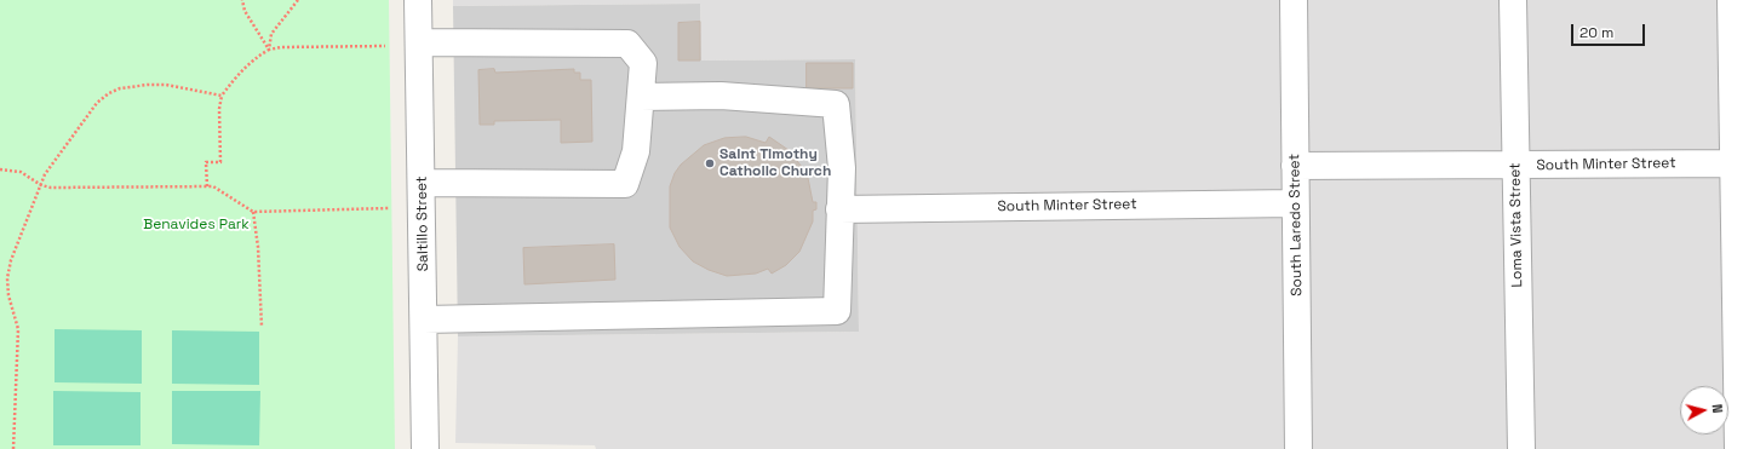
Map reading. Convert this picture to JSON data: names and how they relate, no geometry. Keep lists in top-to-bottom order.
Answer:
{
  "streets": {
    "street": [
      "South Minter Street",
      "Saltillo Street",
      "South Laredo Street",
      "Loma Vista Street"
    ]
  },
  "crossings": [
    ["South Minter Street", "South Laredo Street"],
    ["South Minter Street", "Loma Vista Street"]
  ],
  "parks": ["Benavides Park"],
  "places": ["Saint Timothy Catholic Church"],
  "scale_bar": "20 m",
  "north": "right"
}
